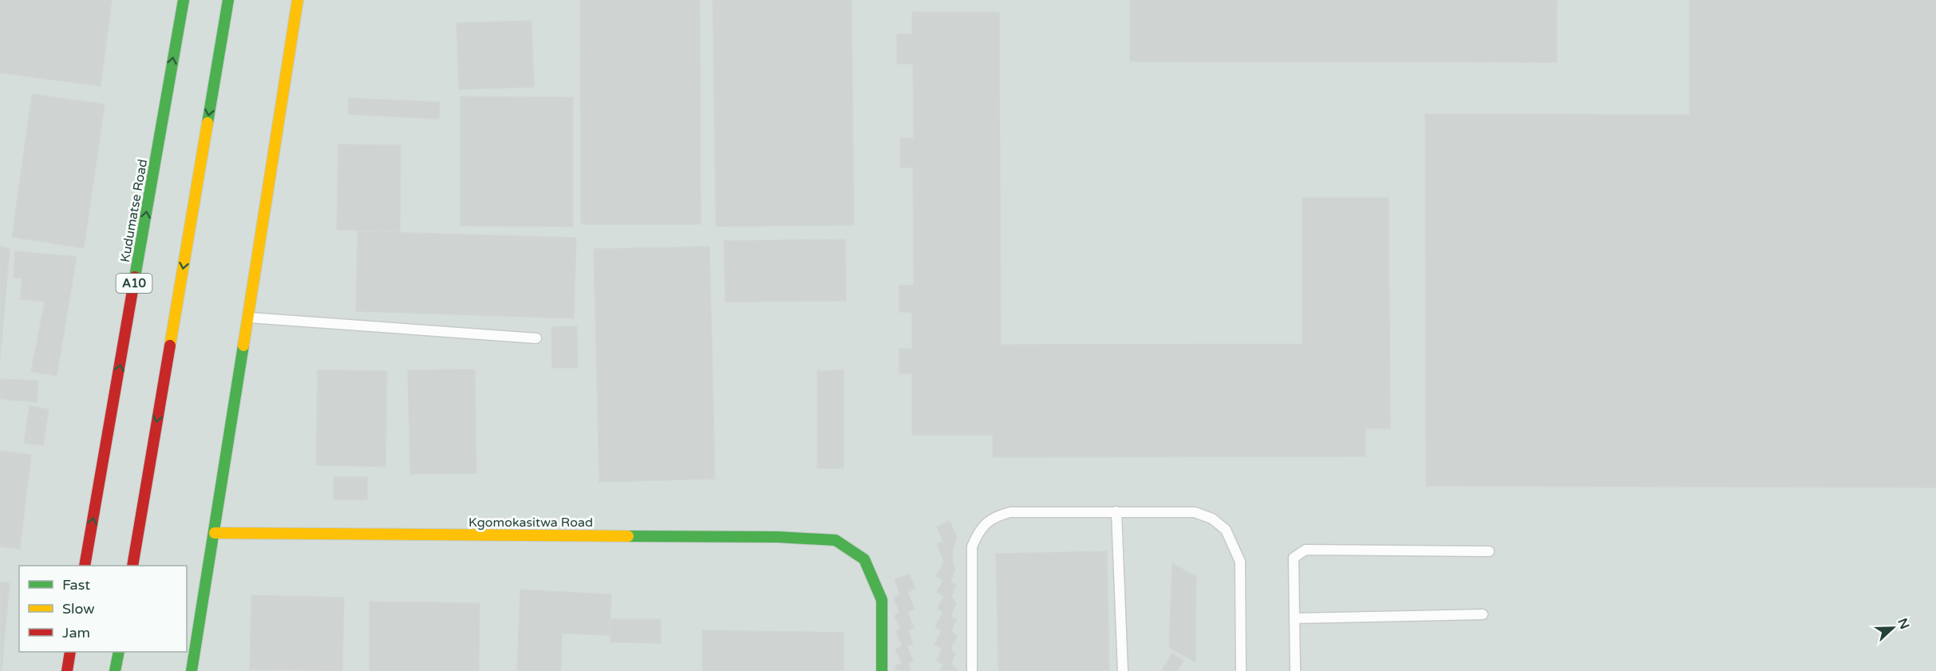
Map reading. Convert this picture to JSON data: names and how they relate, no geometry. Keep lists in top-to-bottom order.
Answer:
{
  "streets": {
    "street": ["Kudumatse Road", "A10", "Kgomokasitwa Road"]
  },
  "legend": ["Fast", "Slow", "Jam"],
  "north": "right"
}
